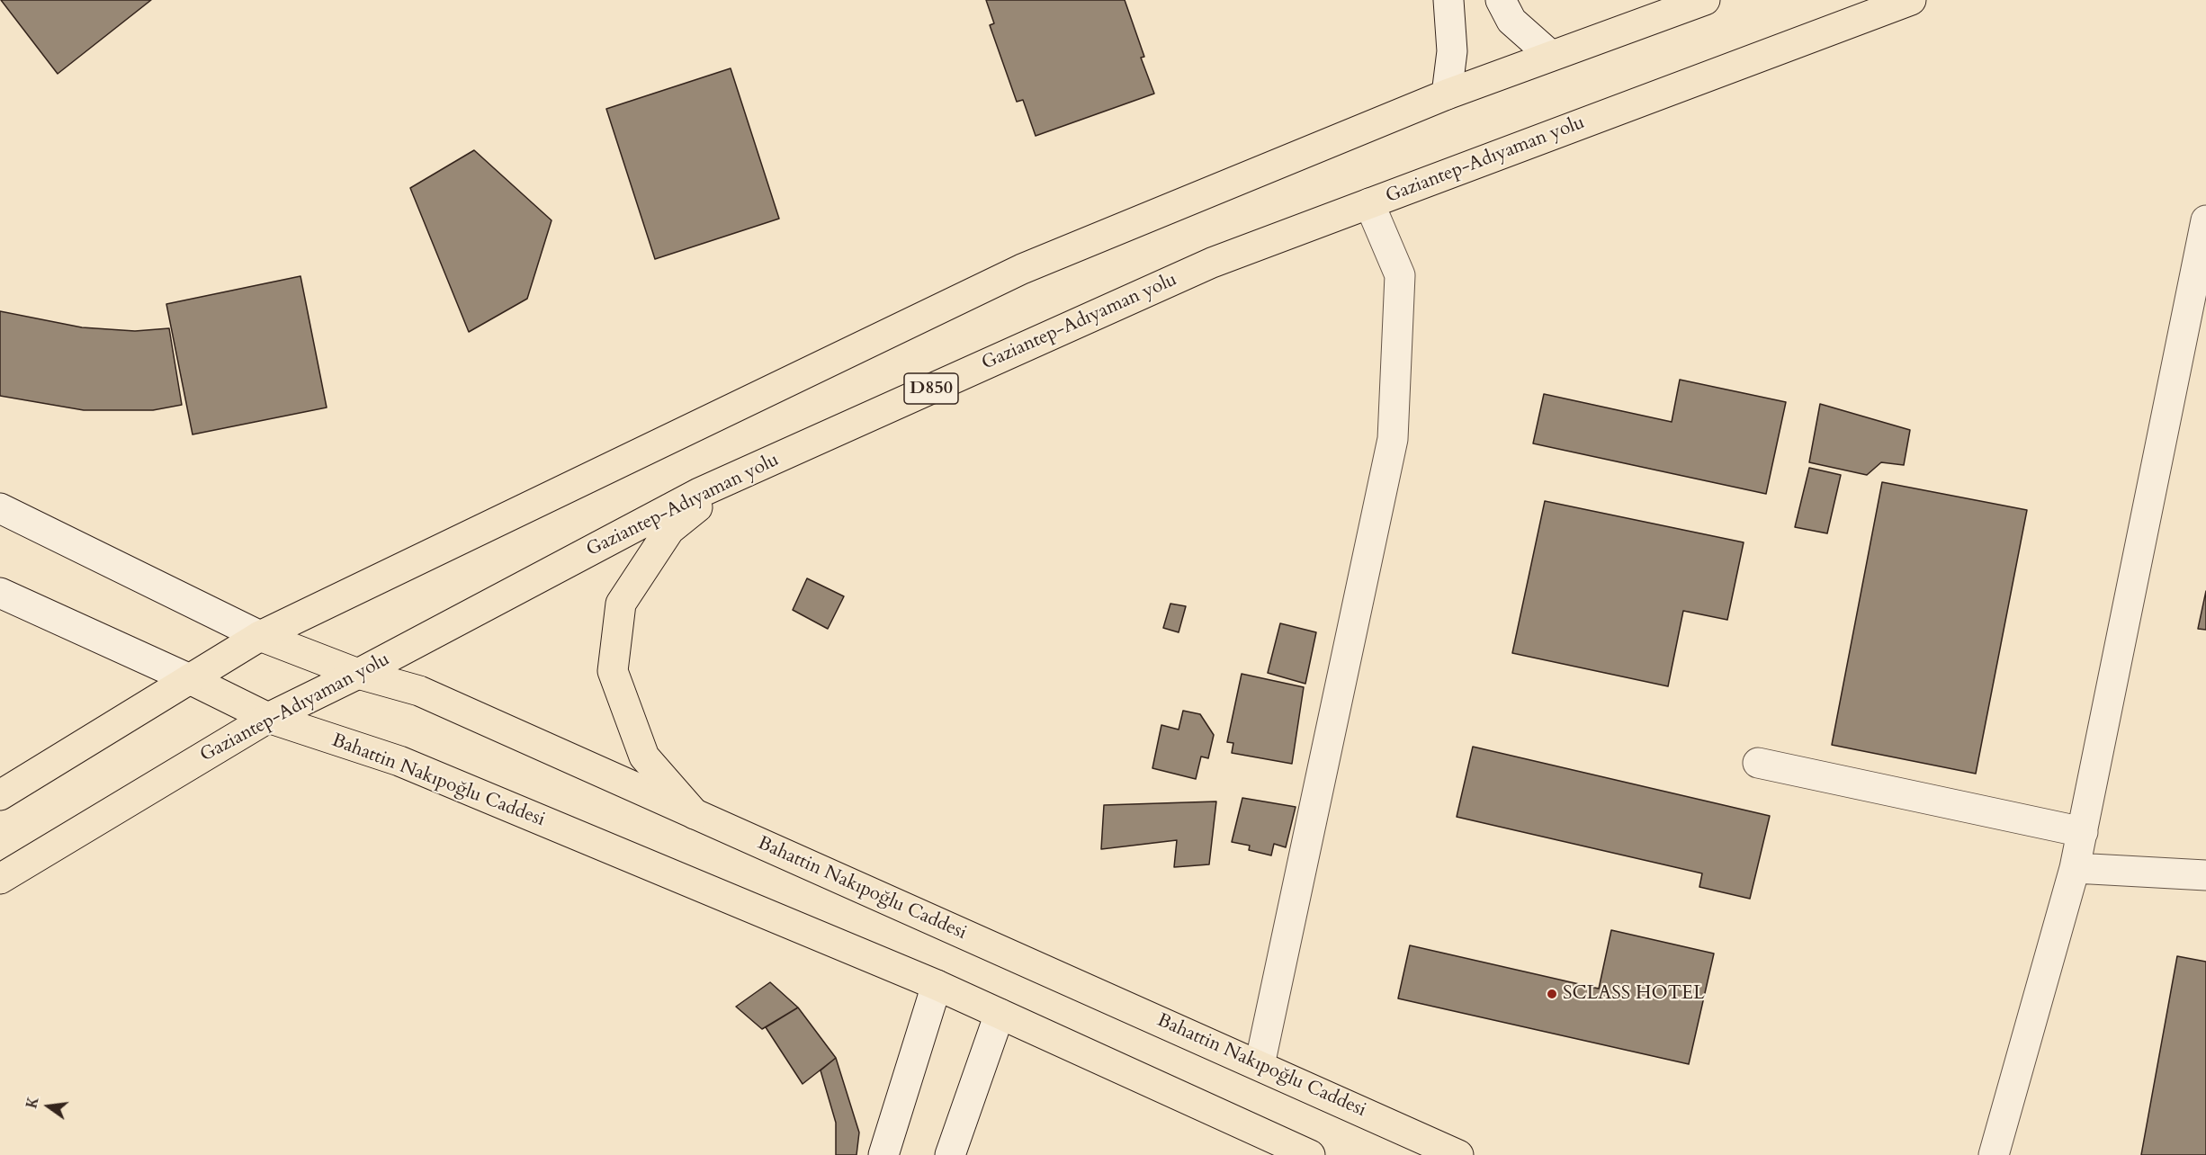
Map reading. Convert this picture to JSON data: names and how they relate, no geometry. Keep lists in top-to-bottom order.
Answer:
{
  "streets": {
    "main road": ["Gaziantep-Adıyaman yolu", "D850", "Bahattin Nakıpoğlu Caddesi"]
  },
  "crossings": [
    ["Gaziantep-Adıyaman yolu", "Bahattin Nakıpoğlu Caddesi"]
  ],
  "places": ["SCLASS HOTEL"],
  "north": "left"
}
